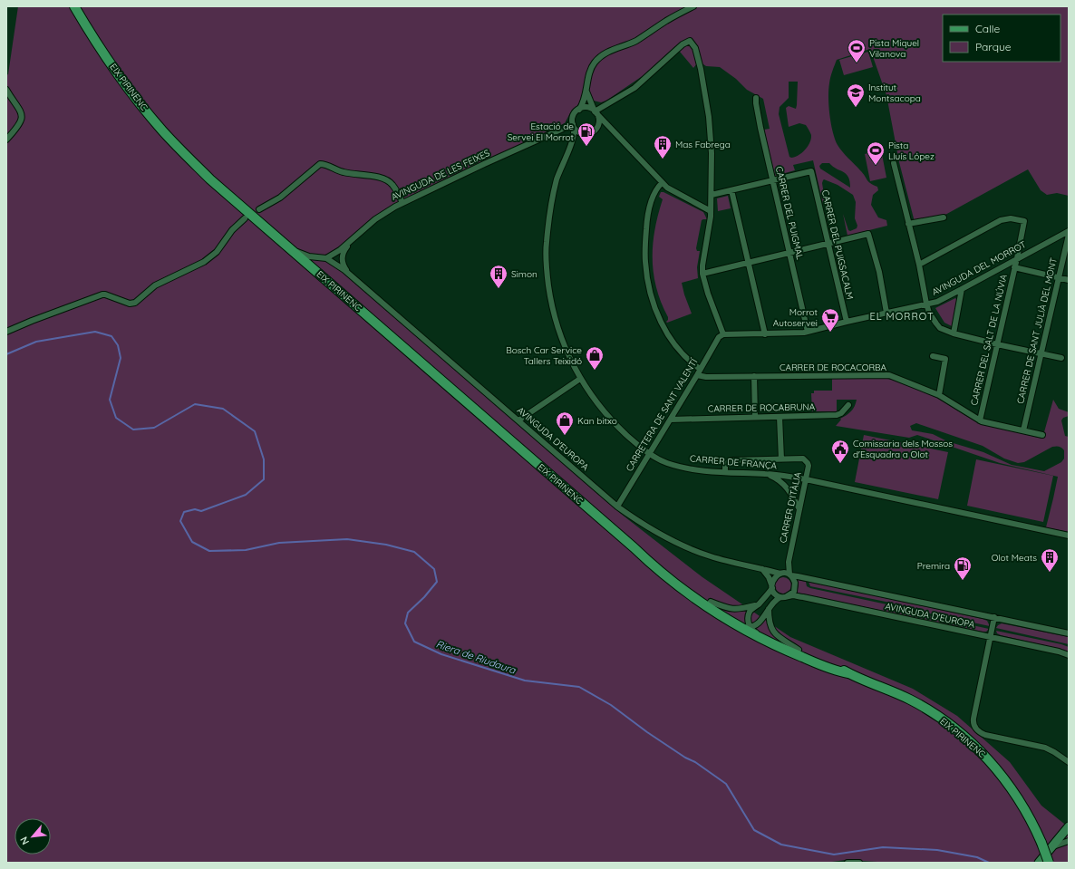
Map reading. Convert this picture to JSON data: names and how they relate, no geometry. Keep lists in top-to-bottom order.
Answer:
{
  "streets": {
    "main road": ["EIX PIRINENC"],
    "street": [
      "AVINGUDA DE LES FEIXES",
      "CARRER DEL PUIGMAL",
      "CARRER DEL PUIGSACALM",
      "AVINGUDA DEL MORROT",
      "CARRER DE SANT JULIÀ DEL MONT",
      "CARRER DEL SALT DE LA NÚVIA",
      "CARRER DE ROCACORBA",
      "CARRER DE ROCABRUNA",
      "CARRETERA DE SANT VALENTÍ",
      "AVINGUDA D'EUROPA",
      "CARRER DE FRANÇA",
      "CARRER D'ITÀLIA"
    ]
  },
  "crossings": [
    ["EIX PIRINENC", "AVINGUDA D'EUROPA"],
    ["AVINGUDA DE LES FEIXES", "AVINGUDA D'EUROPA"],
    ["AVINGUDA DE LES FEIXES", "CARRER DE FRANÇA"],
    ["CARRER DEL PUIGMAL", "CARRER DEL PUIGSACALM"],
    ["CARRER DEL PUIGMAL", "AVINGUDA DEL MORROT"],
    ["CARRER DEL PUIGSACALM", "AVINGUDA DEL MORROT"],
    ["AVINGUDA DEL MORROT", "CARRER DEL SALT DE LA NÚVIA"],
    ["AVINGUDA DEL MORROT", "CARRETERA DE SANT VALENTÍ"],
    ["CARRER DE SANT JULIÀ DEL MONT", "CARRER DE ROCACORBA"],
    ["CARRER DEL SALT DE LA NÚVIA", "CARRER DE ROCACORBA"],
    ["CARRER DE ROCACORBA", "CARRETERA DE SANT VALENTÍ"],
    ["CARRER DE ROCABRUNA", "CARRETERA DE SANT VALENTÍ"],
    ["CARRETERA DE SANT VALENTÍ", "AVINGUDA D'EUROPA"],
    ["CARRETERA DE SANT VALENTÍ", "CARRER DE FRANÇA"],
    ["AVINGUDA D'EUROPA", "CARRER D'ITÀLIA"],
    ["CARRER DE FRANÇA", "CARRER D'ITÀLIA"]
  ],
  "districts": ["EL MORROT"],
  "water": ["Riera de Riudaura"],
  "places": {
    "sports": ["Pista Miquel Vilanova", "Pista Lluís López"],
    "school or university": ["Institut Montsacopa"],
    "fuel station": ["Estació de Servei El Morrot", "Premira"],
    "building": ["Mas Fabrega", "Simon", "Olot Meats"],
    "supermarket": ["Morrot Autoservei"],
    "shop": ["Bosch Car Service Tallers Teixidó", "Kan bitxo"],
    "public building": ["Comissaria dels Mossos d'Esquadra a Olot"]
  },
  "legend": ["Calle", "Parque"],
  "north": "bottom left"
}
